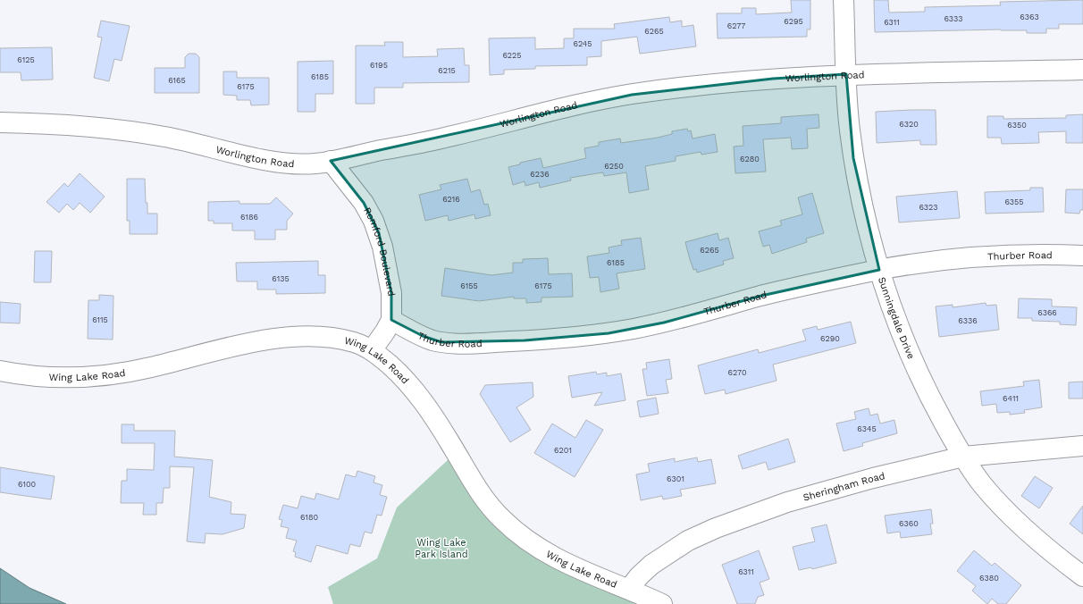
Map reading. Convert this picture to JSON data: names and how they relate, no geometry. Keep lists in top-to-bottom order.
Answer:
{
  "streets": {
    "street": [
      "Worlington Road",
      "Romford Boulevard",
      "Thurber Road",
      "Sunningdale Drive",
      "Wing Lake Road",
      "Sheringham Road"
    ]
  },
  "crossings": [
    ["Worlington Road", "Romford Boulevard"],
    ["Worlington Road", "Sunningdale Drive"],
    ["Romford Boulevard", "Thurber Road"],
    ["Thurber Road", "Sunningdale Drive"],
    ["Sunningdale Drive", "Sheringham Road"],
    ["Wing Lake Road", "Sheringham Road"]
  ],
  "parks": ["Wing Lake Park Island"],
  "house_numbers": [
    "6363",
    "6333",
    "6295",
    "6311",
    "6277",
    "6265",
    "6245",
    "6225",
    "6125",
    "6195",
    "6215",
    "6185",
    "6165",
    "6175",
    "6320",
    "6350",
    "6280",
    "6250",
    "6236",
    "6216",
    "6355",
    "6323",
    "6186",
    "6265",
    "6185",
    "6135",
    "6155",
    "6175",
    "6366",
    "6115",
    "6336",
    "6290",
    "6270",
    "6411",
    "6345",
    "6201",
    "6301",
    "6100",
    "6180",
    "6360",
    "6311",
    "6380"
  ]
}
